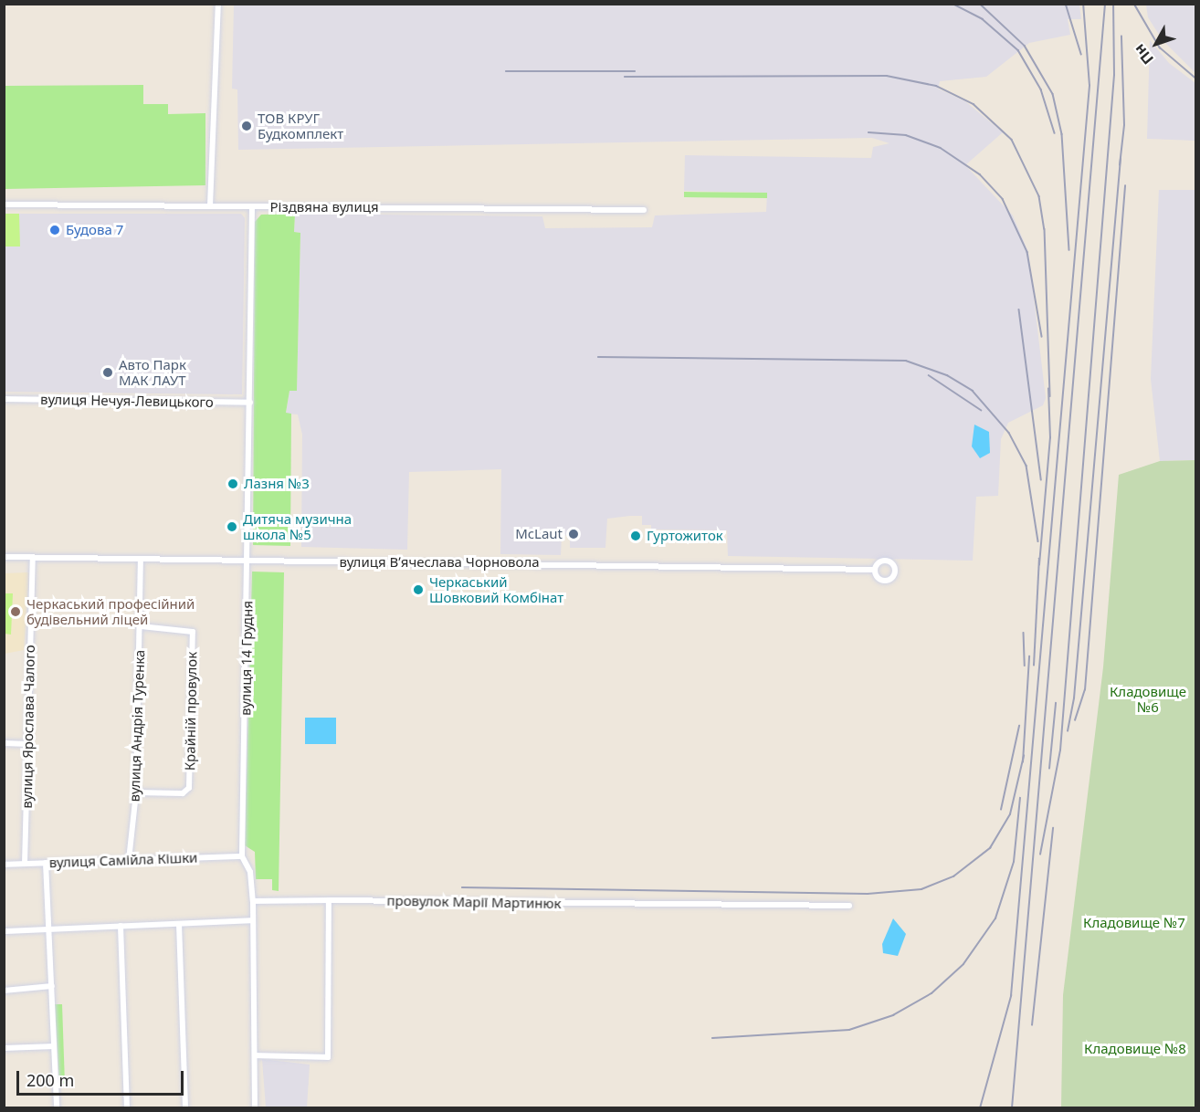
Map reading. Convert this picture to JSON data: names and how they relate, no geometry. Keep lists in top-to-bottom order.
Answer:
{
  "streets": {
    "street": [
      "Різдвяна вулиця",
      "вулиця Нечуя-Левицького",
      "вулиця Вʼячеслава Чорновола",
      "вулиця 14 Грудня",
      "Крайній провулок",
      "вулиця Андрія Туренка",
      "вулиця Ярослава Чалого",
      "вулиця Самійла Кішки",
      "провулок Марії Мартинюк"
    ]
  },
  "crossings": [
    ["Різдвяна вулиця", "вулиця 14 Грудня"],
    ["вулиця Нечуя-Левицького", "вулиця 14 Грудня"],
    ["вулиця Вʼячеслава Чорновола", "вулиця 14 Грудня"],
    ["вулиця Вʼячеслава Чорновола", "вулиця Андрія Туренка"],
    ["вулиця Вʼячеслава Чорновола", "вулиця Ярослава Чалого"],
    ["вулиця 14 Грудня", "вулиця Самійла Кішки"],
    ["вулиця 14 Грудня", "провулок Марії Мартинюк"],
    ["Крайній провулок", "вулиця Андрія Туренка"],
    ["вулиця Андрія Туренка", "вулиця Самійла Кішки"],
    ["вулиця Ярослава Чалого", "вулиця Самійла Кішки"]
  ],
  "parks": ["Кладовище №6", "Кладовище №7", "Кладовище №8"],
  "places": [
    "ТОВ КРУГ Будкомплект",
    "Будова 7",
    "Авто Парк МАК ЛАУТ",
    "Лазня №3",
    "Дитяча музична школа №5",
    "McLaut",
    "Гуртожиток",
    "Черкаський Шовковий Комбінат",
    "Черкаський професійний будівельний ліцей"
  ],
  "scale_bar": "200 m",
  "north": "bottom left"
}
